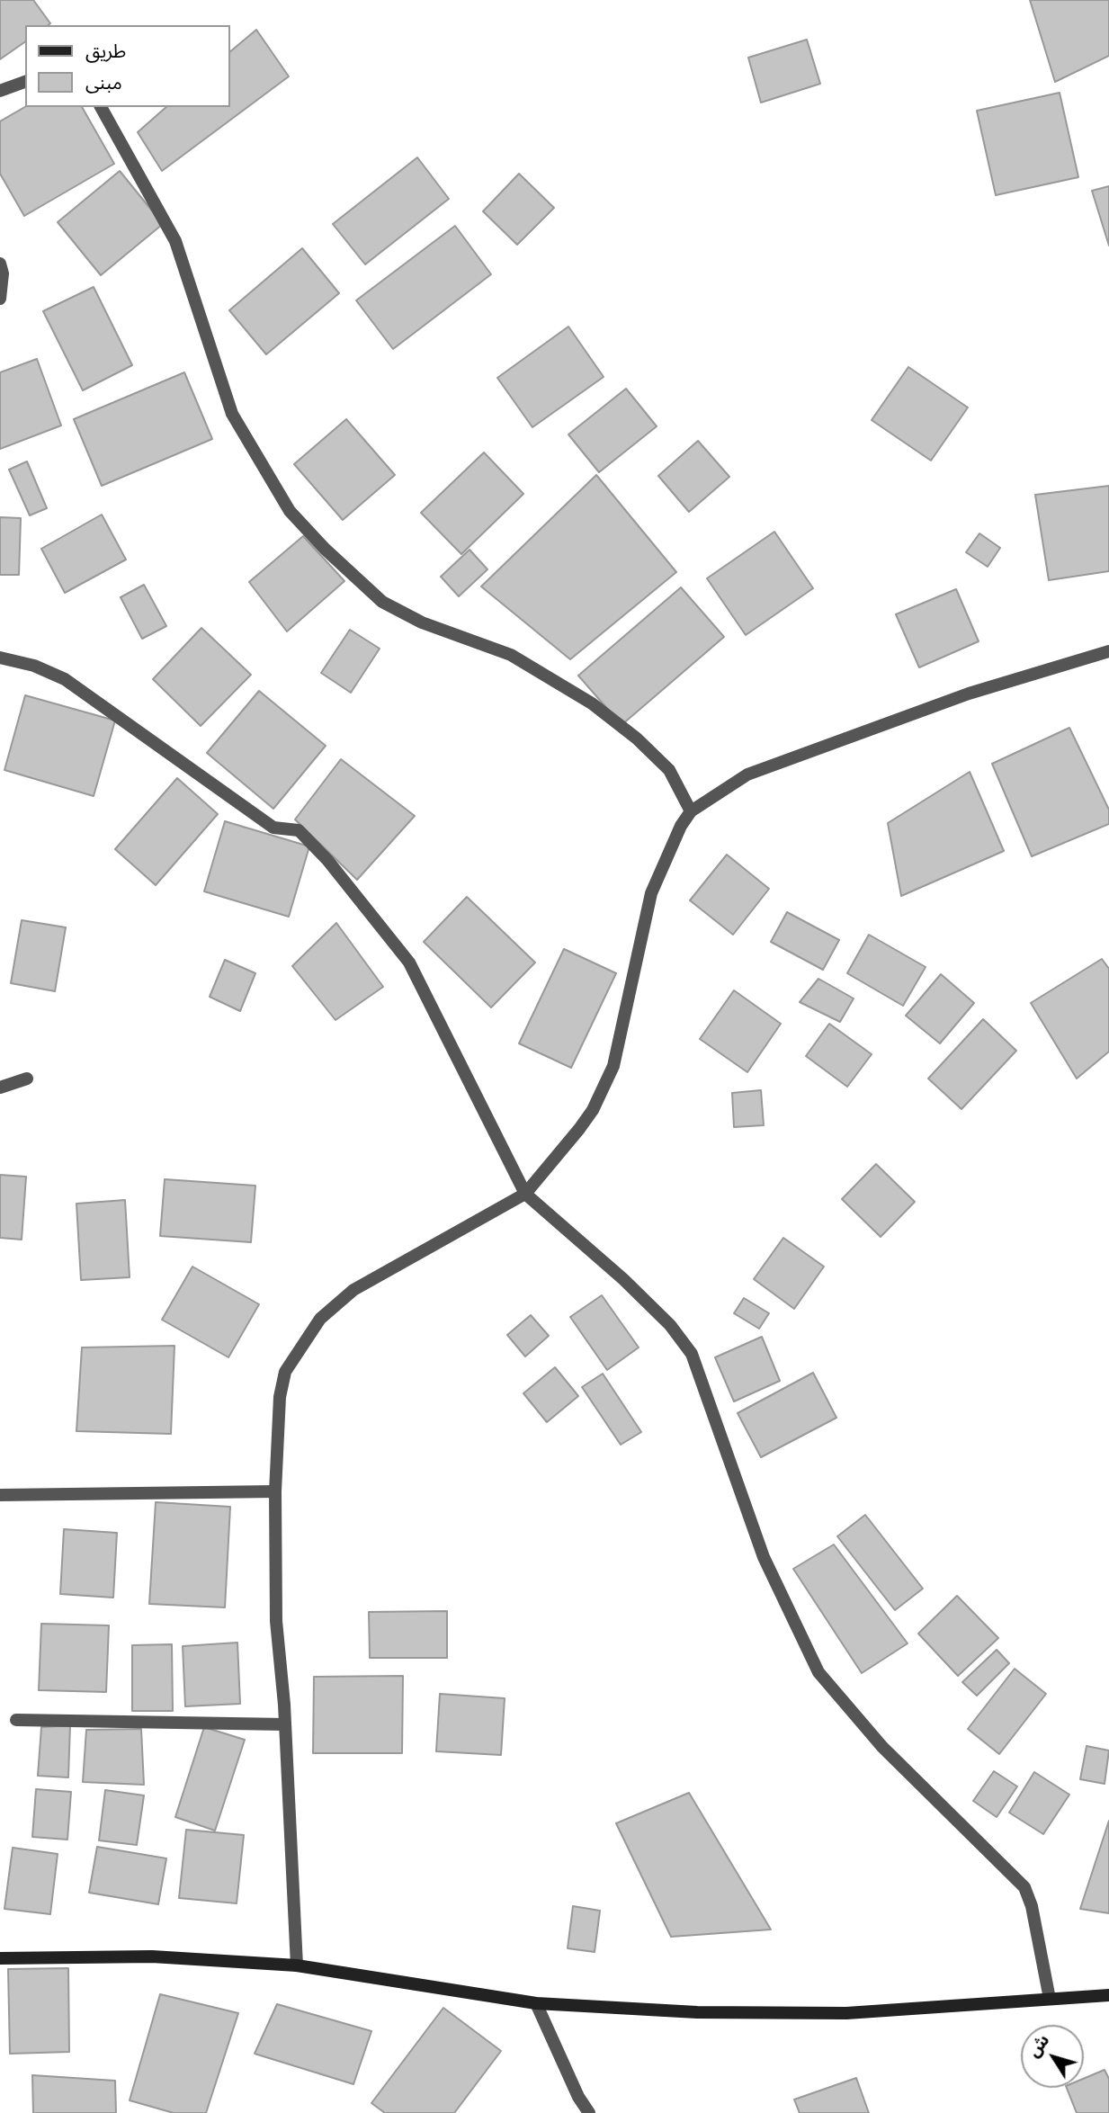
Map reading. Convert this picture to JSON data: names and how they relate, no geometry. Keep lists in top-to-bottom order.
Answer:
{
  "legend": ["طريق", "مبنى"],
  "north": "top left"
}
